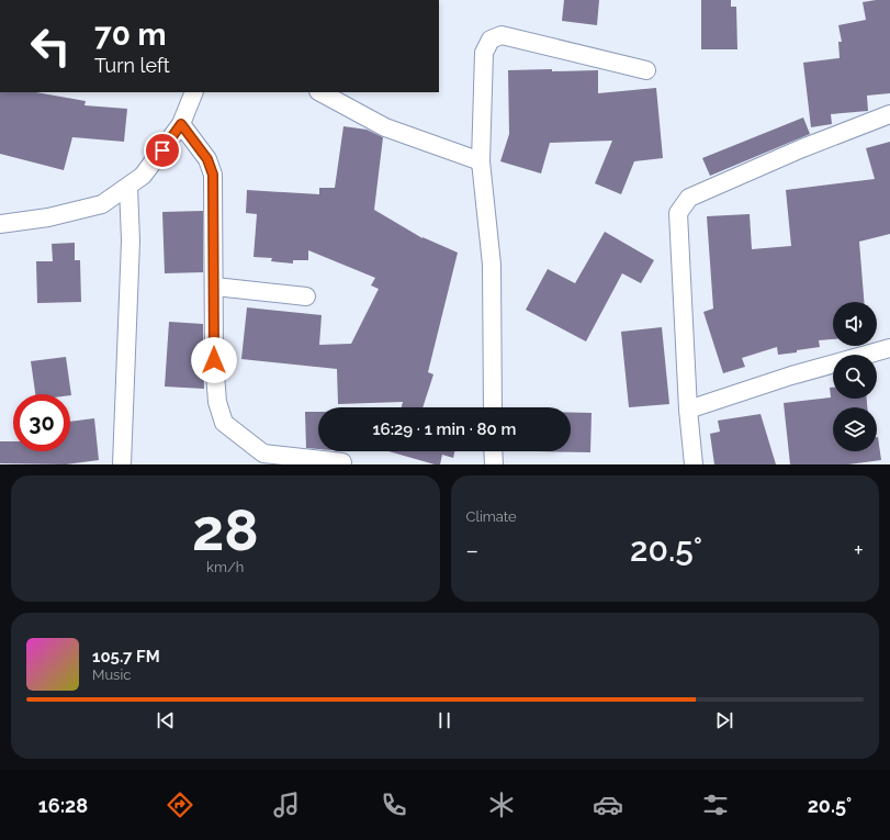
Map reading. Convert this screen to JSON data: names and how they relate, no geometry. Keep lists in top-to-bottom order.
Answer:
{
  "page": {
    "turn": ["70 m", "Turn left"],
    "limit": "30",
    "trip": "16:29 · 1 min · 80 m",
    "tile": [
      ["28", "km/h"],
      "Climate"
    ],
    "heat": ["−", "20.5°", "+"],
    "song": ["105.7 FM", "Music"],
    "tabs": ["16:28", "20.5°"]
  }
}
